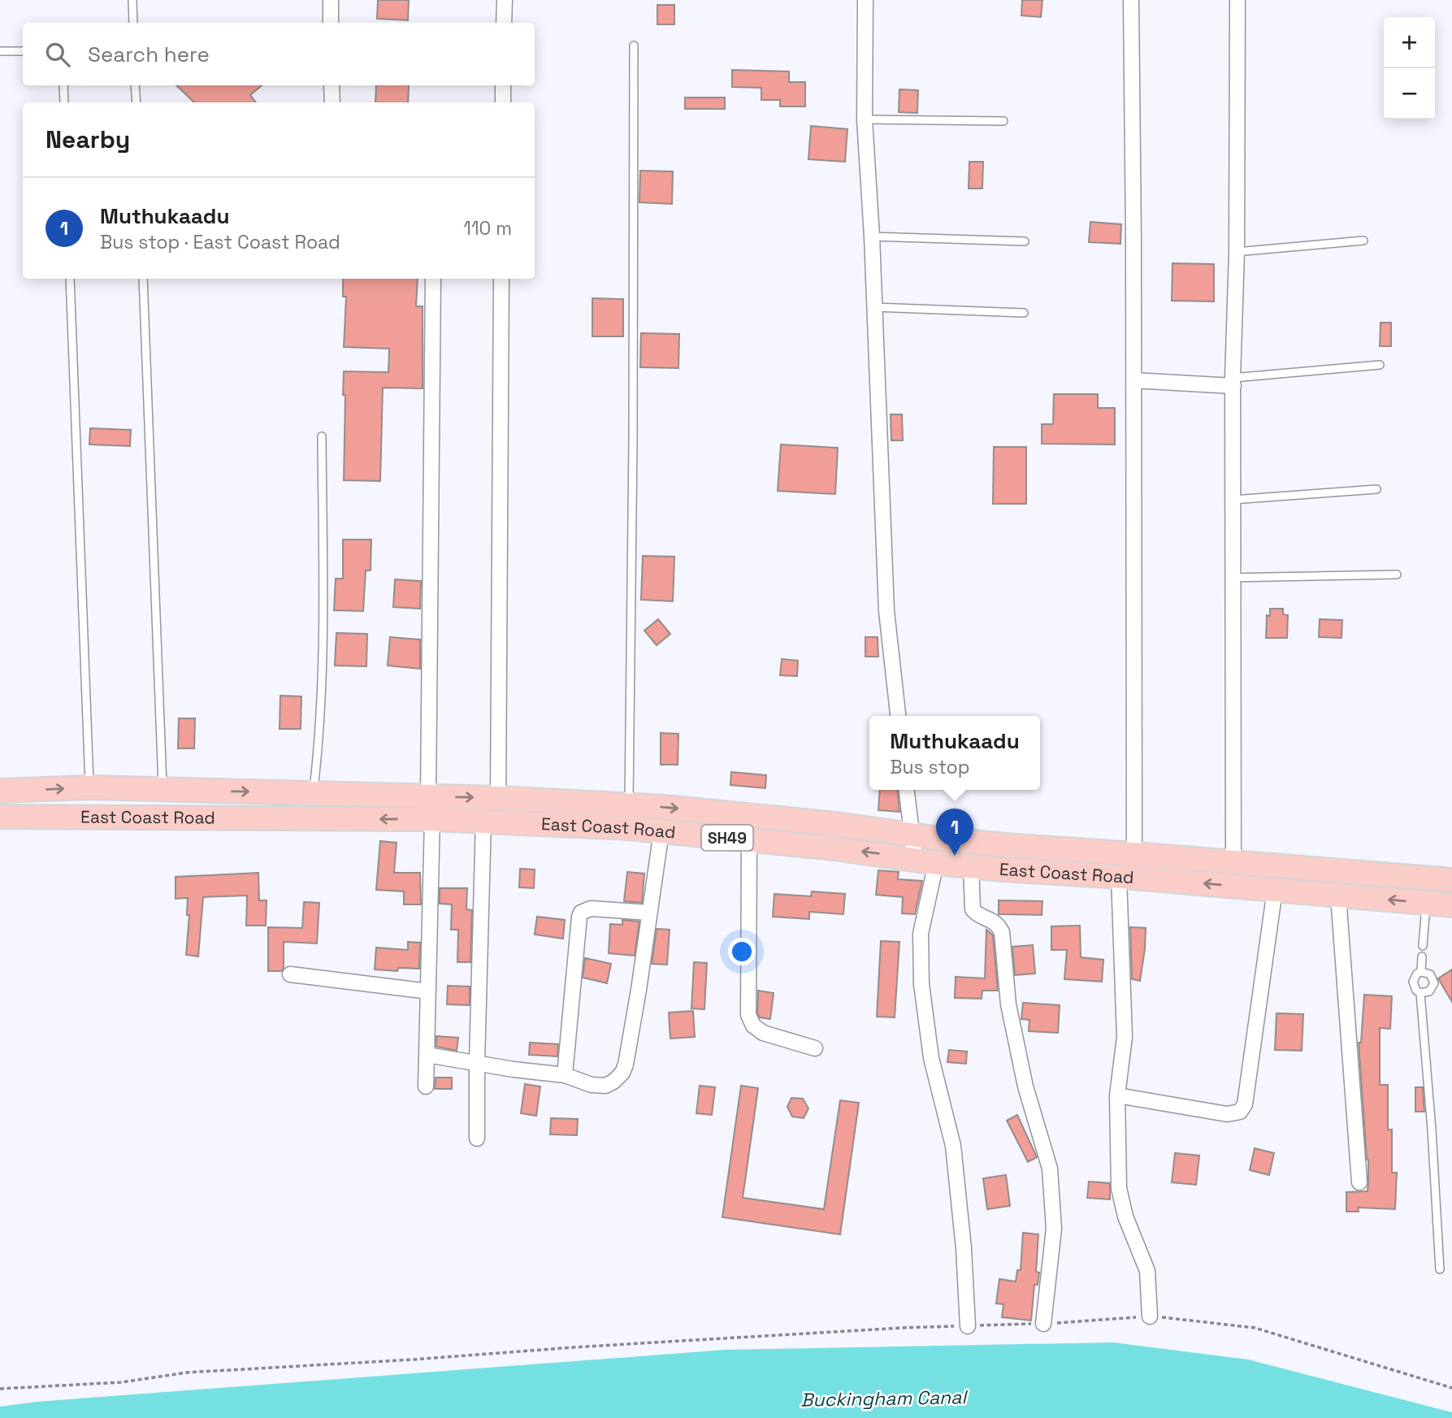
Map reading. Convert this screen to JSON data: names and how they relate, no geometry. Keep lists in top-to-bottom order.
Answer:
{
  "streets": {
    "main road": ["East Coast Road", "SH49"]
  },
  "water": ["Buckingham Canal"],
  "page": {
    "map_buttons": ["+", "−"],
    "search": "Search here",
    "heading": "Nearby",
    "list": [
      {
        "mark": "1",
        "name": "Muthukaadu",
        "note": "Bus stop · East Coast Road",
        "value": "110 m"
      }
    ],
    "popup": ["Muthukaadu", "Bus stop"],
    "pins": "1"
  }
}
